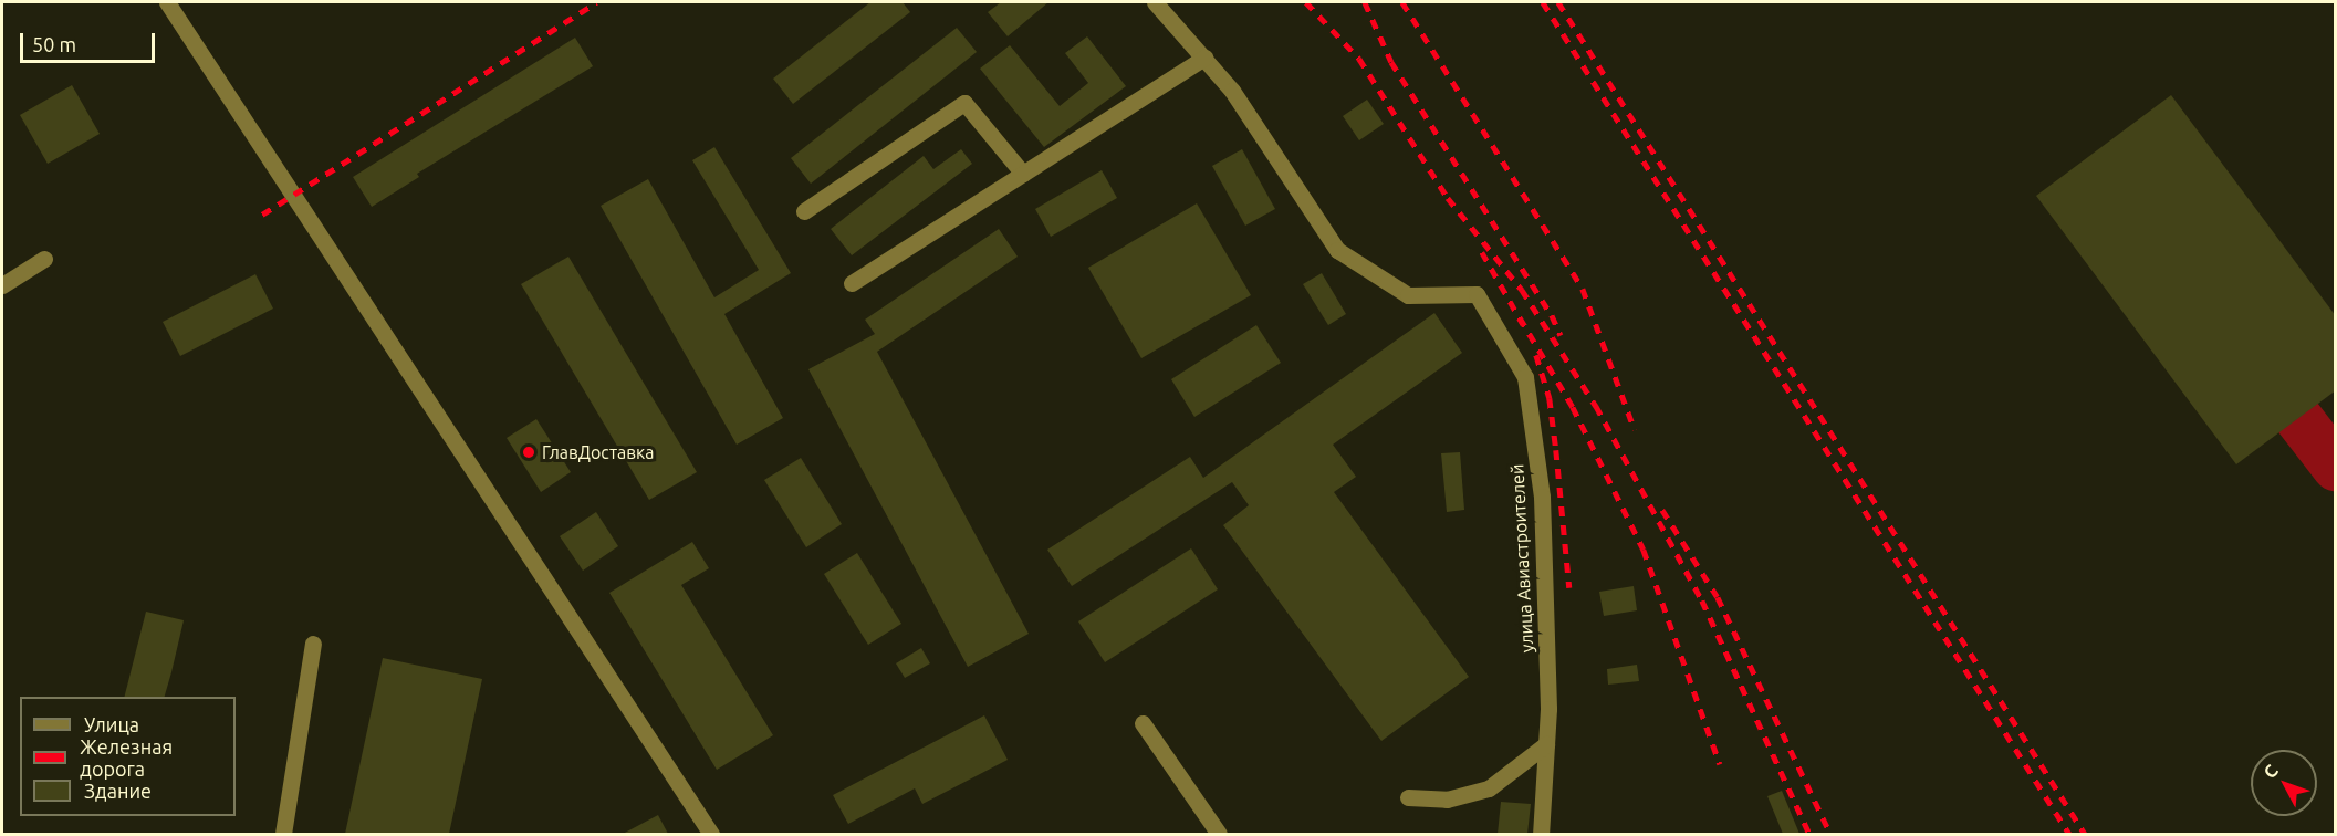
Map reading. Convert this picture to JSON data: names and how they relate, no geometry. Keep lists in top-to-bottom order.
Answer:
{
  "streets": {
    "street": ["улица Авиастроителей"]
  },
  "places": ["ГлавДоставка"],
  "legend": ["Улица", "Железная дорога", "Здание"],
  "scale_bar": "50 m",
  "north": "top left"
}
